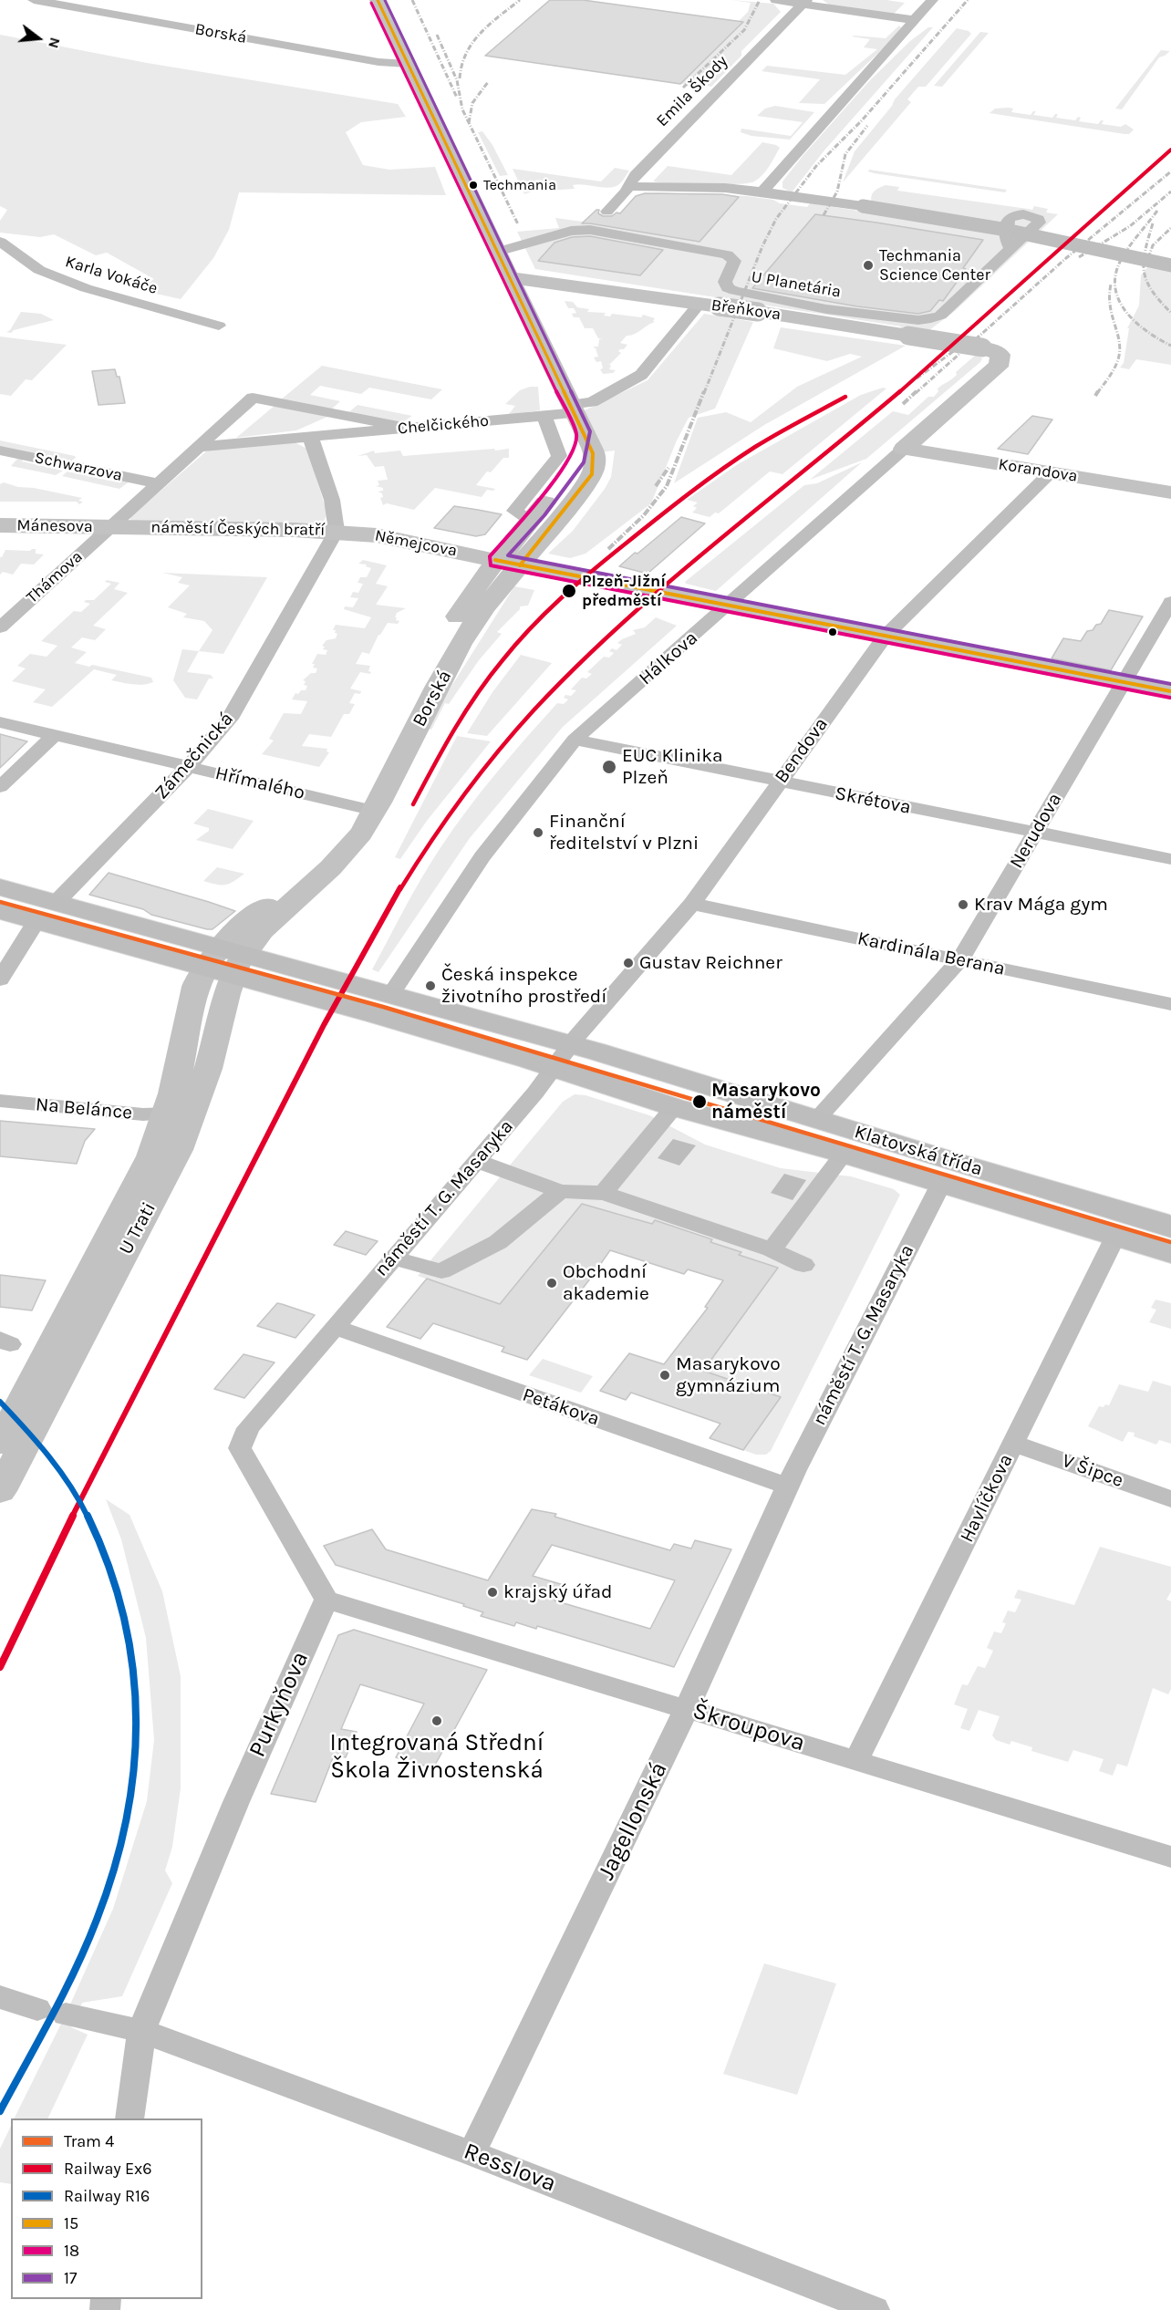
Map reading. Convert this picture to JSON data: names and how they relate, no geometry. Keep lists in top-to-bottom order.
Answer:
{
  "streets": {
    "main road": ["Klatovská třída"],
    "street": [
      "Borská",
      "Emila Škody",
      "Karla Vokáče",
      "U Planetária",
      "Břeňkova",
      "Chelčického",
      "Schwarzova",
      "Korandova",
      "Mánesova",
      "náměstí Českých bratří",
      "Němejcova",
      "Thámova",
      "Hálkova",
      "Bendova",
      "Zámečnická",
      "Hřímalého",
      "Skrétova",
      "Nerudova",
      "Kardinála Berana",
      "Na Belánce",
      "náměstí T. G. Masaryka",
      "U Trati",
      "Petákova",
      "V Šipce",
      "Havlíčkova",
      "Purkyňova",
      "Škroupova",
      "Jagellonská",
      "Resslova"
    ]
  },
  "crossings": [
    ["Borská", "Břeňkova"],
    ["Borská", "Chelčického"],
    ["Borská", "Němejcova"],
    ["Borská", "Hřímalého"],
    ["Borská", "Klatovská třída"],
    ["Borská", "U Trati"],
    ["Emila Škody", "U Planetária"],
    ["Břeňkova", "Chelčického"],
    ["Břeňkova", "Hálkova"],
    ["Chelčického", "náměstí Českých bratří"],
    ["Schwarzova", "náměstí Českých bratří"],
    ["Korandova", "Hálkova"],
    ["Korandova", "Bendova"],
    ["Mánesova", "náměstí Českých bratří"],
    ["Mánesova", "Thámova"],
    ["náměstí Českých bratří", "Němejcova"],
    ["náměstí Českých bratří", "Thámova"],
    ["náměstí Českých bratří", "Zámečnická"],
    ["Němejcova", "Hálkova"],
    ["Němejcova", "Bendova"],
    ["Němejcova", "Zámečnická"],
    ["Němejcova", "Nerudova"],
    ["Hálkova", "Skrétova"],
    ["Hálkova", "Klatovská třída"],
    ["Bendova", "Skrétova"],
    ["Bendova", "Kardinála Berana"],
    ["Bendova", "Klatovská třída"],
    ["Zámečnická", "Hřímalého"],
    ["Zámečnická", "Klatovská třída"],
    ["Skrétova", "Nerudova"],
    ["Nerudova", "Kardinála Berana"],
    ["Nerudova", "Klatovská třída"],
    ["Na Belánce", "U Trati"],
    ["Klatovská třída", "náměstí T. G. Masaryka"],
    ["Klatovská třída", "U Trati"],
    ["Klatovská třída", "Havlíčkova"],
    ["náměstí T. G. Masaryka", "Petákova"],
    ["náměstí T. G. Masaryka", "Jagellonská"],
    ["Petákova", "Jagellonská"],
    ["V Šipce", "Havlíčkova"],
    ["Havlíčkova", "Škroupova"],
    ["Purkyňova", "Škroupova"],
    ["Purkyňova", "Resslova"],
    ["Škroupova", "Jagellonská"],
    ["Jagellonská", "Resslova"]
  ],
  "places": [
    "Techmania",
    "Techmania Science Center",
    "Plzeň-Jižní předměstí",
    "EUC Klinika Plzeň",
    "Finanční ředitelství v Plzni",
    "Krav Mága gym",
    "Gustav Reichner",
    "Česká inspekce životního prostředí",
    "Masarykovo náměstí",
    "Obchodní akademie",
    "Masarykovo gymnázium",
    "krajský úřad",
    "Integrovaná Střední Škola Živnostenská"
  ],
  "lines": [
    "transit line 15",
    "transit line 17",
    "transit line 18",
    "rail line Ex6",
    "tram line 4",
    "rail line R16"
  ],
  "legend": [
    "Tram 4",
    "Railway Ex6",
    "Railway R16",
    "15",
    "18",
    "17"
  ],
  "north": "right"
}
